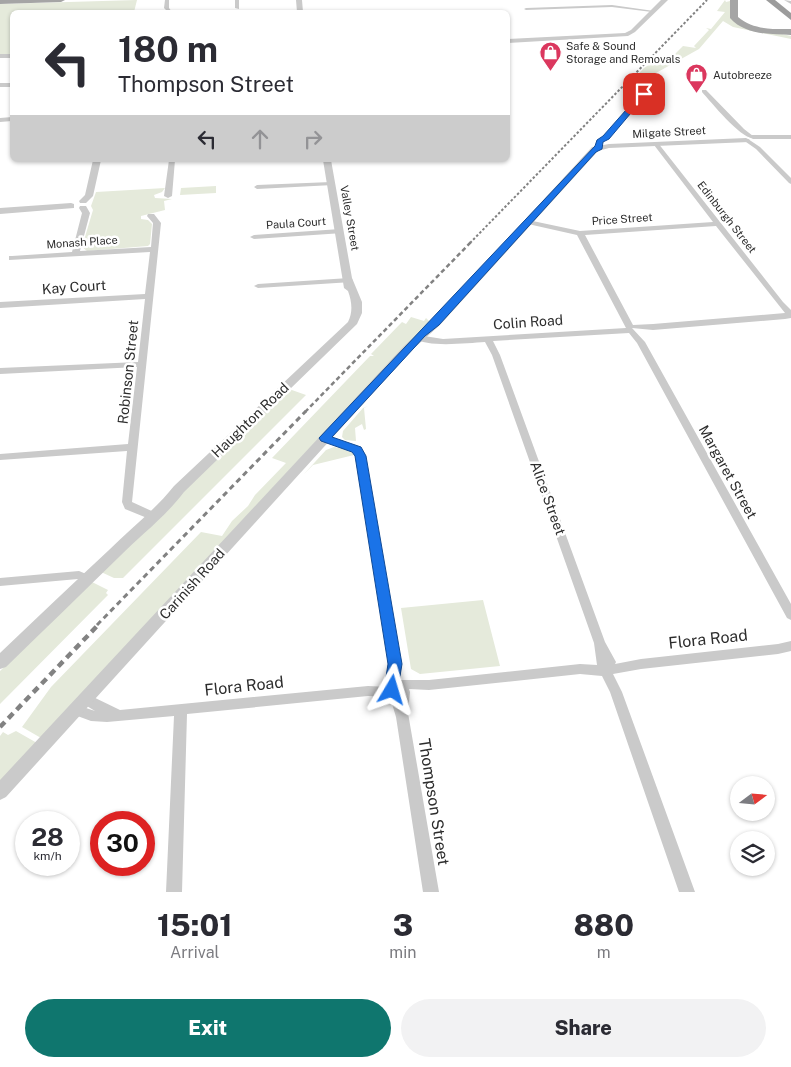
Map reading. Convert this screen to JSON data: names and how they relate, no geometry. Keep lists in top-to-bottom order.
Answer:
{
  "streets": {
    "street": [
      "Milgate Street",
      "Edinburgh Street",
      "Valley Street",
      "Price Street",
      "Paula Court",
      "Monash Place",
      "Kay Court",
      "Colin Road",
      "Robinson Street",
      "Haughton Road",
      "Margaret Street",
      "Alice Street",
      "Carinish Road",
      "Flora Road",
      "Thompson Street"
    ]
  },
  "crossings": [
    ["Milgate Street", "Edinburgh Street"],
    ["Milgate Street", "Carinish Road"],
    ["Edinburgh Street", "Price Street"],
    ["Edinburgh Street", "Colin Road"],
    ["Valley Street", "Paula Court"],
    ["Valley Street", "Haughton Road"],
    ["Price Street", "Margaret Street"],
    ["Price Street", "Carinish Road"],
    ["Monash Place", "Robinson Street"],
    ["Kay Court", "Robinson Street"],
    ["Colin Road", "Margaret Street"],
    ["Colin Road", "Alice Street"],
    ["Colin Road", "Carinish Road"],
    ["Robinson Street", "Haughton Road"],
    ["Alice Street", "Flora Road"],
    ["Carinish Road", "Flora Road"],
    ["Carinish Road", "Thompson Street"],
    ["Flora Road", "Thompson Street"]
  ],
  "places": {
    "shop": ["Safe & Sound Storage and Removals", "Autobreeze"]
  },
  "north": "right",
  "page": {
    "turn": ["180 m", "Thompson Street"],
    "speed": "28 km/h",
    "limit": "30",
    "eta": [
      "15:01",
      "Arrival",
      "3",
      "min",
      "880",
      "m"
    ],
    "buttons": ["Exit", "Share"]
  }
}
